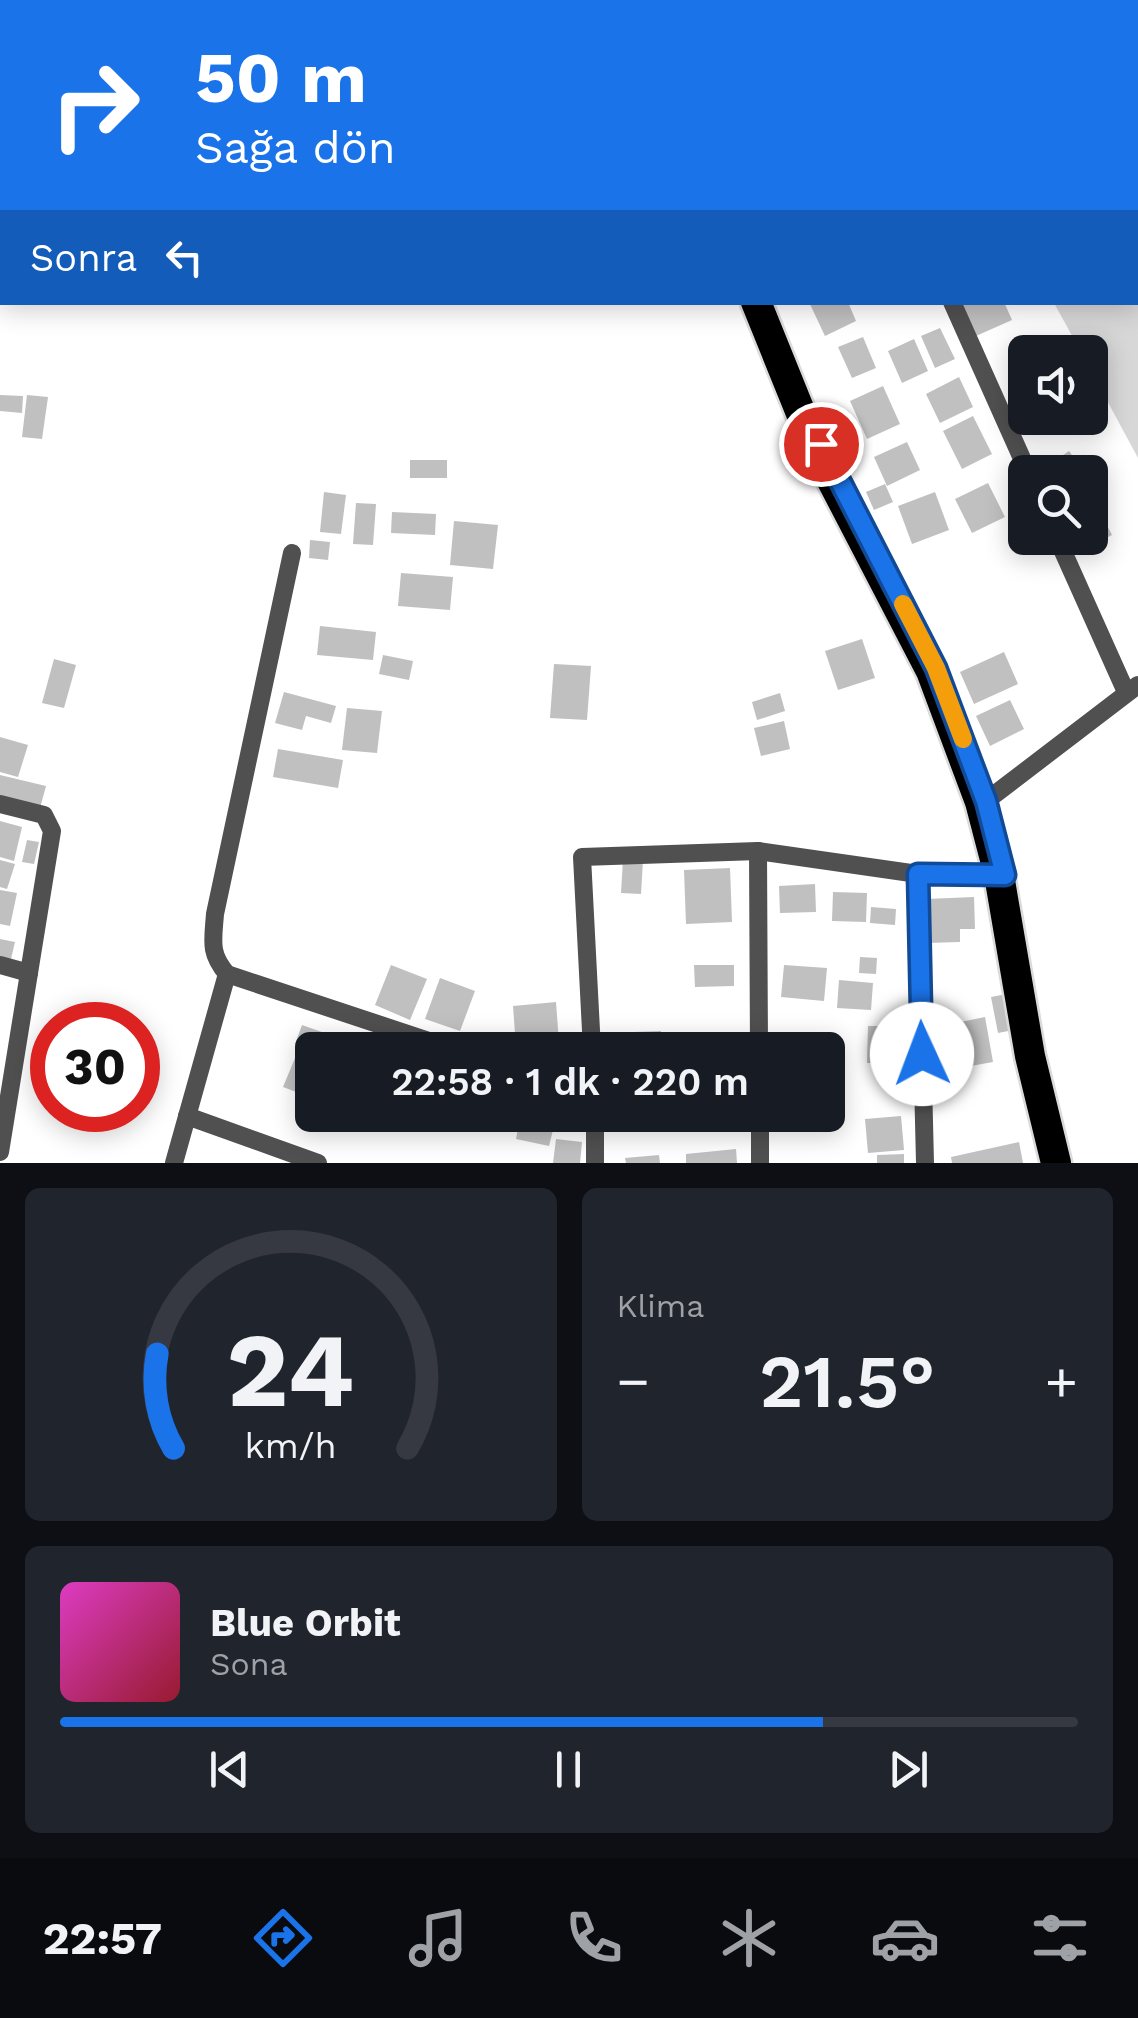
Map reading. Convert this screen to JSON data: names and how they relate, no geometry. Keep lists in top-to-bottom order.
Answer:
{
  "page": {
    "turn": ["50 m", "Sağa dön"],
    "then": "Sonra",
    "limit": "30",
    "trip": "22:58 · 1 dk · 220 m",
    "tile": "Klima",
    "heat": ["−", "21.5°", "+"],
    "song": ["Blue Orbit", "Sona"],
    "tabs": "22:57",
    "gauge": ["24", "km/h"]
  }
}
